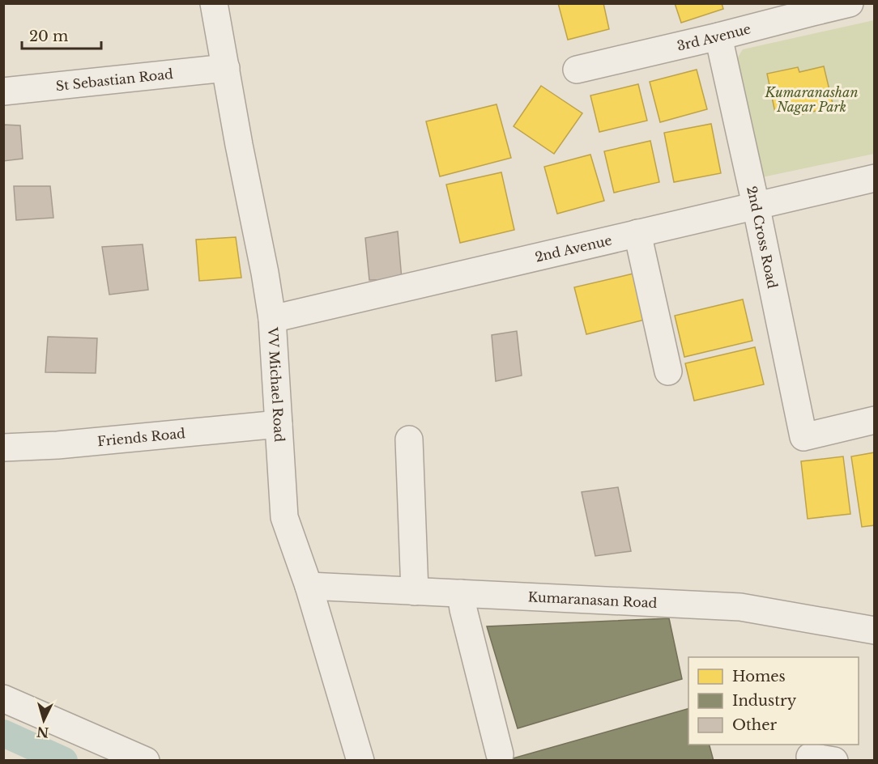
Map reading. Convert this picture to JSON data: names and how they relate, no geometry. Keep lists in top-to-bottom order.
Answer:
{
  "streets": {
    "street": [
      "3rd Avenue",
      "St Sebastian Road",
      "2nd Cross Road",
      "2nd Avenue",
      "VV Michael Road",
      "Friends Road",
      "Kumaranasan Road"
    ]
  },
  "crossings": [
    ["3rd Avenue", "2nd Cross Road"],
    ["St Sebastian Road", "VV Michael Road"],
    ["2nd Cross Road", "2nd Avenue"],
    ["2nd Avenue", "VV Michael Road"],
    ["VV Michael Road", "Friends Road"],
    ["VV Michael Road", "Kumaranasan Road"]
  ],
  "parks": ["Kumaranashan Nagar Park"],
  "legend": ["Homes", "Industry", "Other"],
  "scale_bar": "20 m",
  "north": "bottom"
}
